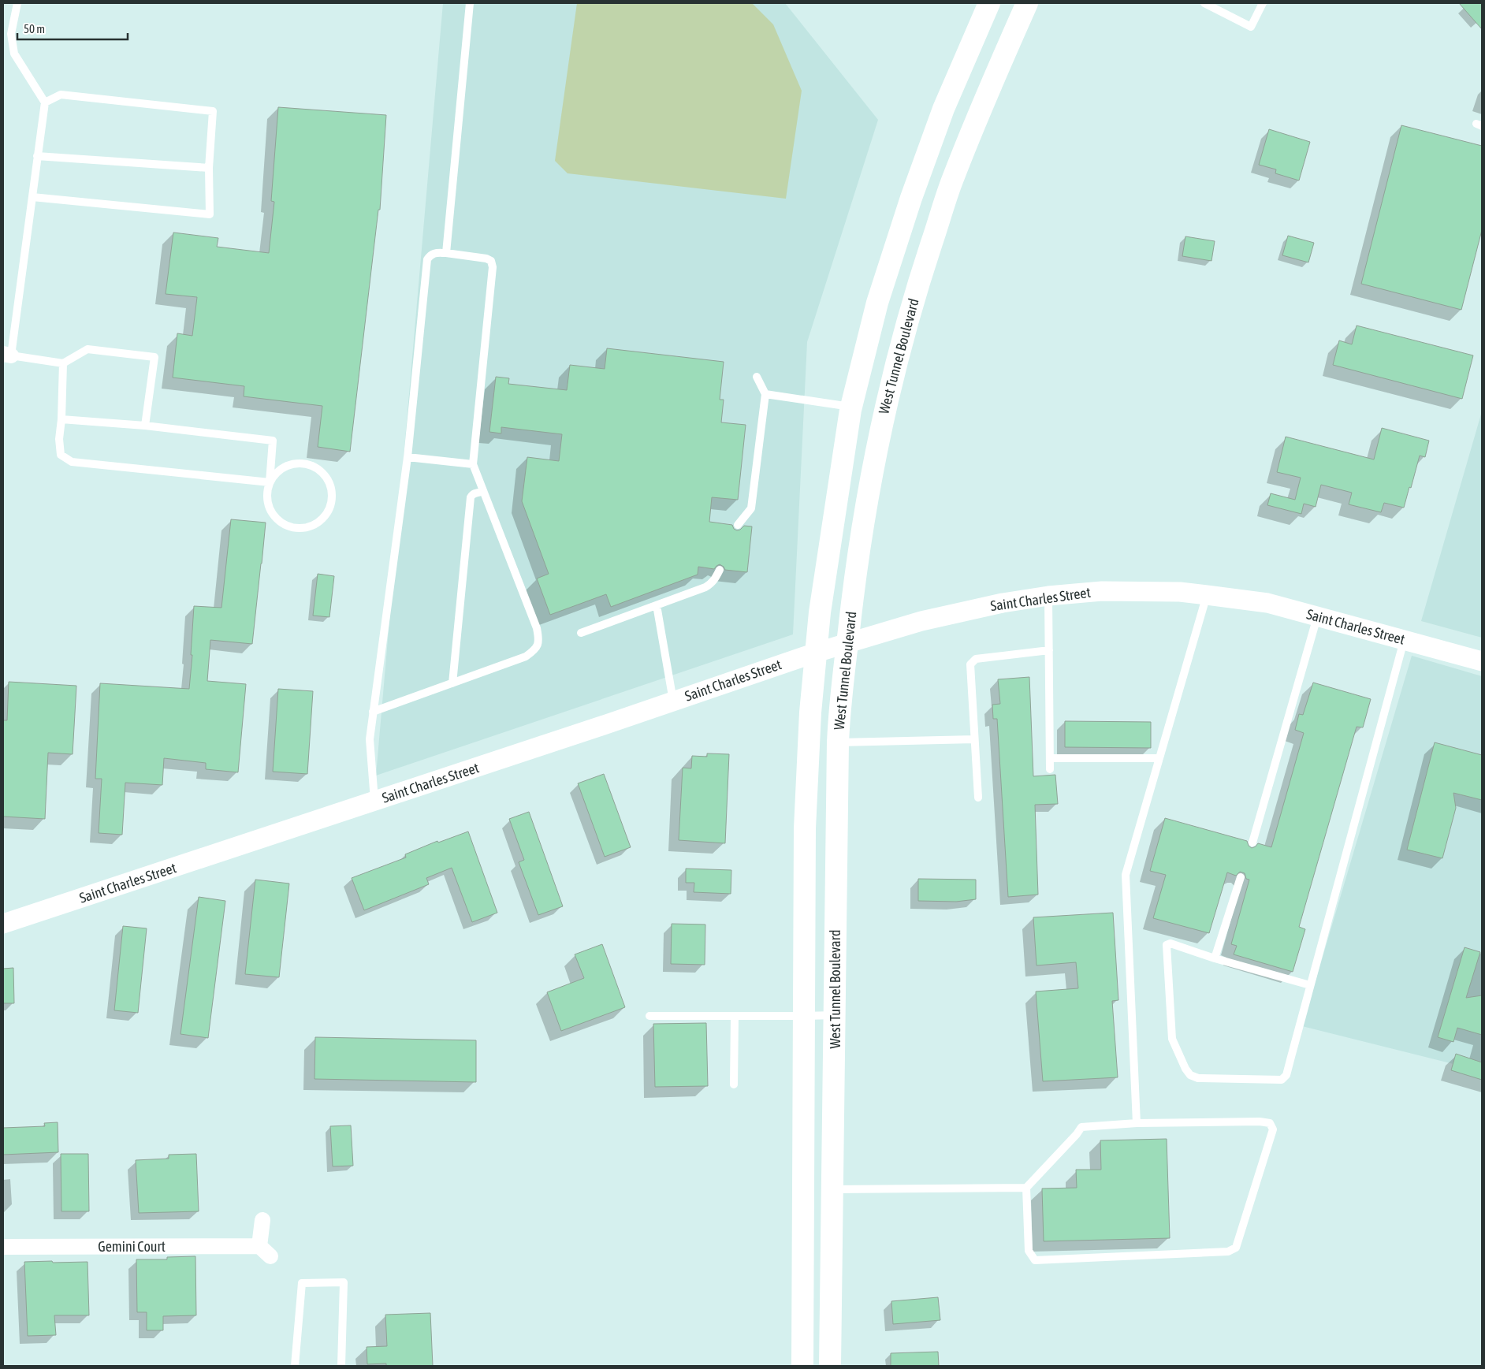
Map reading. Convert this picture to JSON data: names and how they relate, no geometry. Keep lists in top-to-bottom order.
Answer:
{
  "streets": {
    "main road": ["West Tunnel Boulevard"],
    "street": ["Saint Charles Street", "Gemini Court"]
  },
  "crossings": [
    ["West Tunnel Boulevard", "Saint Charles Street"]
  ],
  "scale_bar": "50 m"
}
